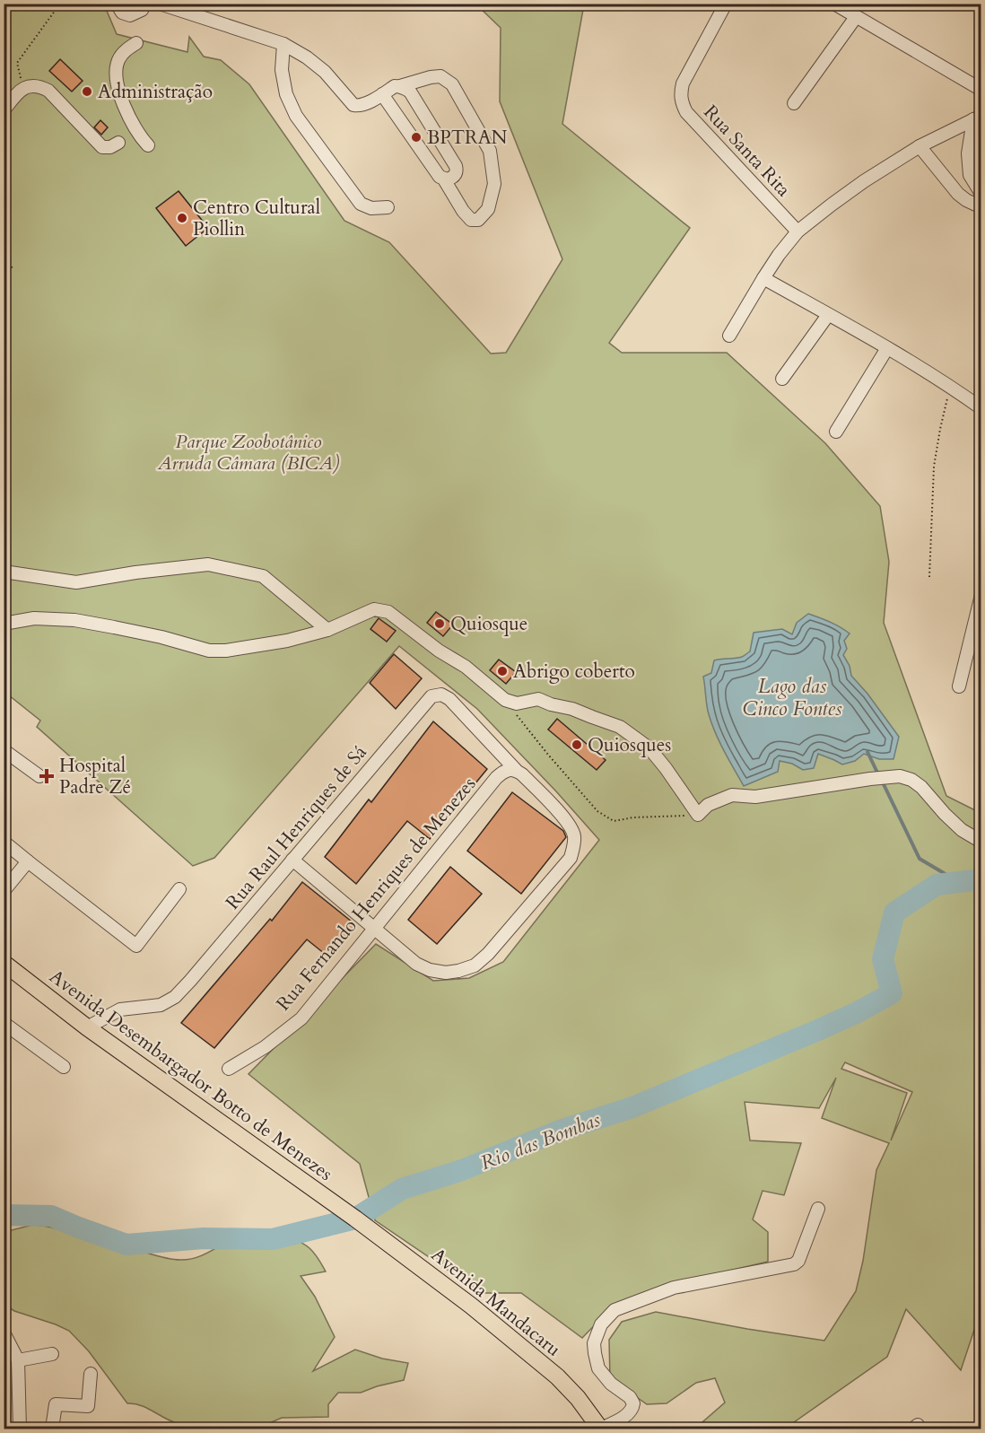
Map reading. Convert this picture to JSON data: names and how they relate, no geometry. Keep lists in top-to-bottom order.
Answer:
{
  "streets": {
    "main road": ["Avenida Desembargador Botto de Menezes", "Avenida Mandacaru"],
    "street": ["Rua Santa Rita", "Rua Raul Henriques de Sá", "Rua Fernando Henriques de Menezes"]
  },
  "crossings": [
    ["Rua Raul Henriques de Sá", "Rua Fernando Henriques de Menezes"],
    ["Rua Raul Henriques de Sá", "Avenida Desembargador Botto de Menezes"],
    ["Avenida Desembargador Botto de Menezes", "Avenida Mandacaru"]
  ],
  "water": ["Lago das Cinco Fontes", "Rio das Bombas"],
  "parks": ["Parque Zoobotânico Arruda Câmara (BICA)"],
  "places": {
    "other": [
      "Administração",
      "BPTRAN",
      "Centro Cultural Piollin",
      "Quiosque",
      "Abrigo coberto",
      "Quiosques"
    ],
    "health": ["Hospital Padre Zé"]
  }
}
